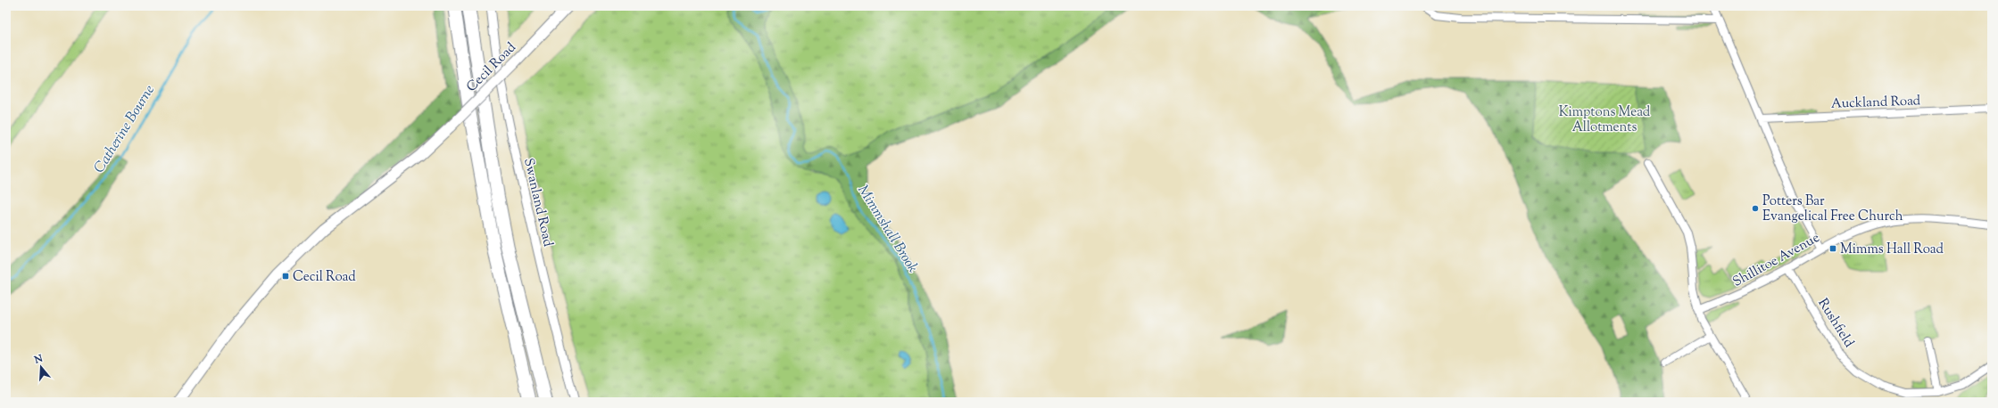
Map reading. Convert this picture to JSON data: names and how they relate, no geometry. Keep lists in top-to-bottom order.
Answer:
{
  "streets": {
    "main road": ["Cecil Road"],
    "street": [
      "Auckland Road",
      "Swanland Road",
      "Shillitoe Avenue",
      "Rushfield"
    ]
  },
  "crossings": [
    ["Shillitoe Avenue", "Rushfield"]
  ],
  "water": ["Catherine Bourne", "Mimmshall Brook"],
  "parks": ["Kimptons Mead Allotments"],
  "places": {
    "other": ["Potters Bar Evangelical Free Church"],
    "transit": ["Mimms Hall Road", "Cecil Road"]
  },
  "north": "top"
}
